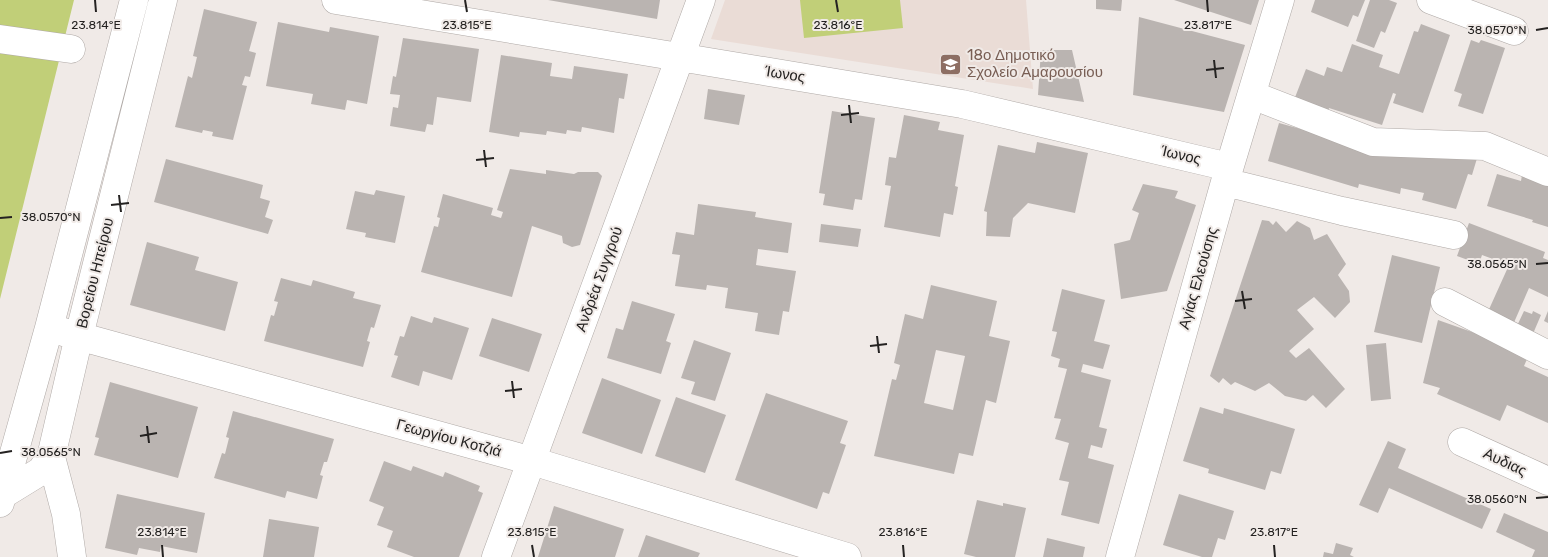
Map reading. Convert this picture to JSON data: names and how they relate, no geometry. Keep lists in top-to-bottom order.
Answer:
{
  "streets": {
    "street": [
      "Ίωνος",
      "Βορείου Ηπείρου",
      "Αγίας Ελεούσης",
      "Ανδρέα Συγγρού",
      "Γεωργίου Κοτζιά",
      "Αυδιας"
    ]
  },
  "crossings": [
    ["Ίωνος", "Αγίας Ελεούσης"],
    ["Ίωνος", "Ανδρέα Συγγρού"],
    ["Βορείου Ηπείρου", "Γεωργίου Κοτζιά"],
    ["Ανδρέα Συγγρού", "Γεωργίου Κοτζιά"]
  ],
  "places": {
    "school or university": ["18ο Δημοτικό Σχολείο Αμαρουσίου"]
  },
  "coordinates": [
    "23.814°E",
    "23.815°E",
    "23.816°E",
    "23.817°E",
    "38.0570°N",
    "38.0565°N",
    "38.0560°N"
  ]
}
